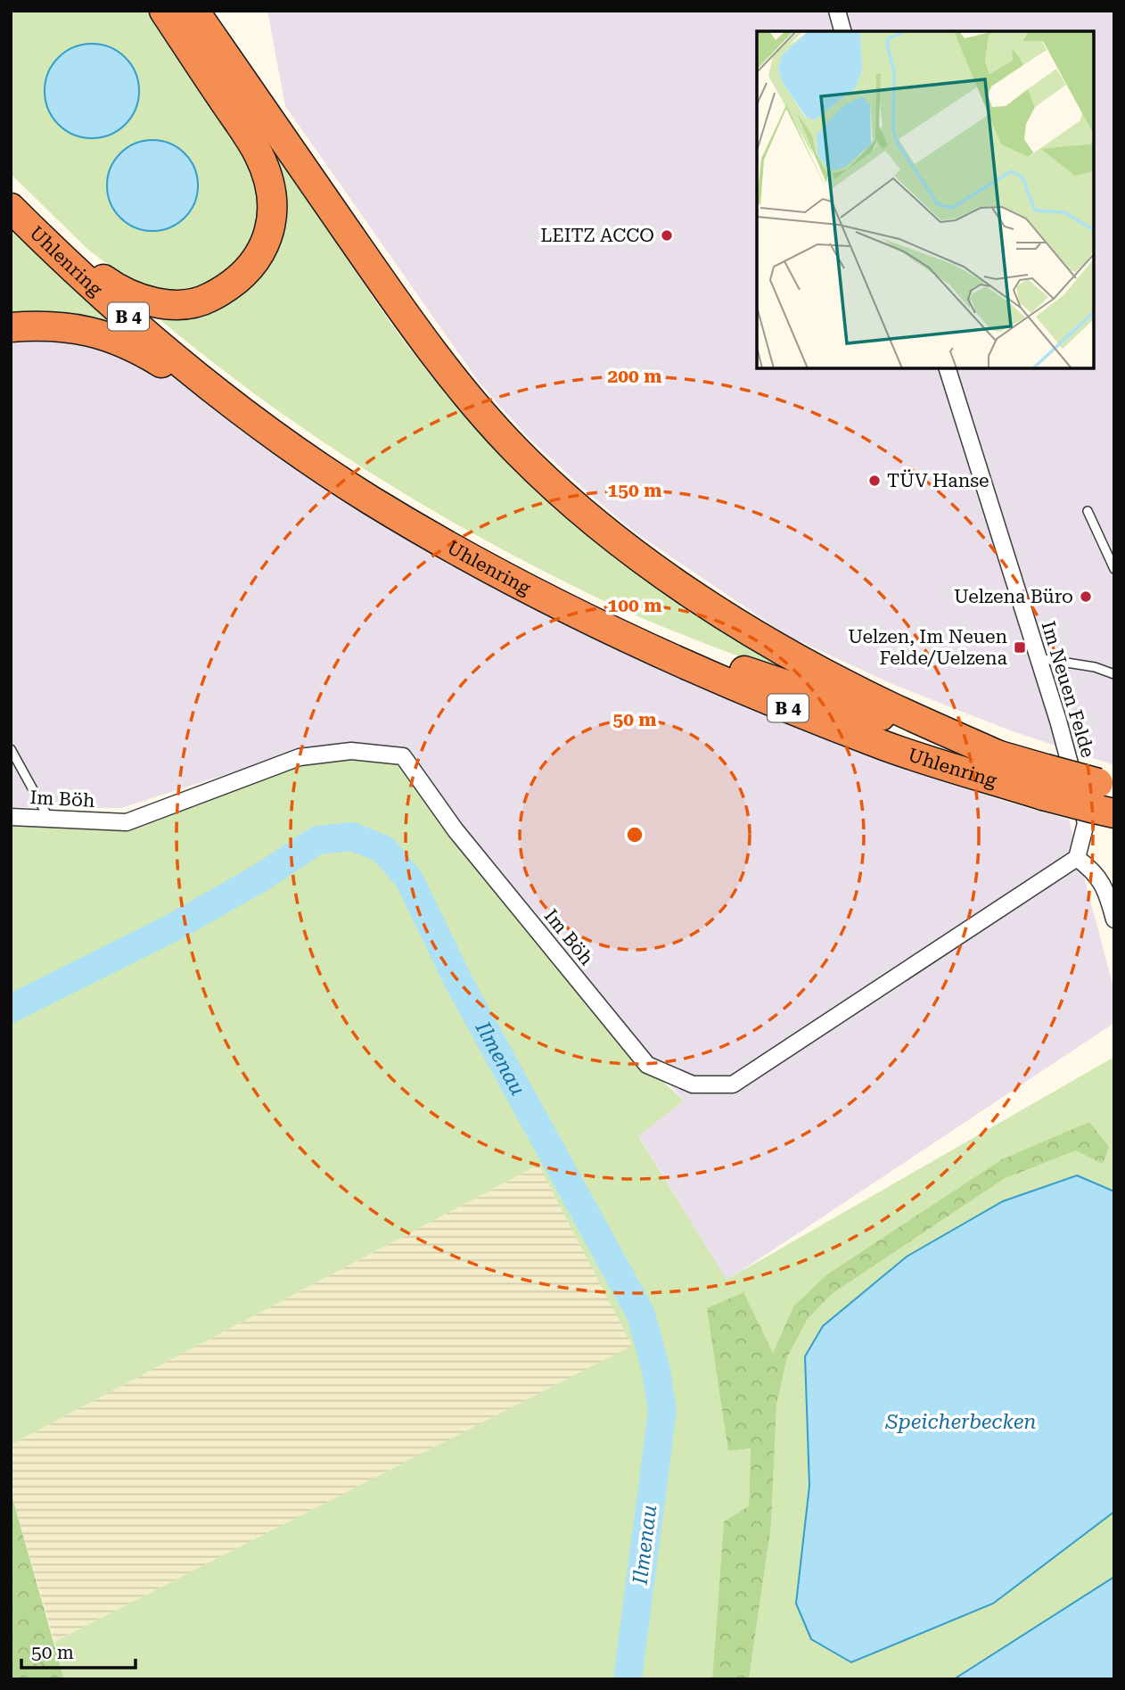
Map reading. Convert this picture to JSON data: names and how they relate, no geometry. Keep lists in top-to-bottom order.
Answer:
{
  "streets": {
    "highway": ["Uhlenring", "B 4"],
    "street": ["Im Neuen Felde", "Im Böh"]
  },
  "crossings": [
    ["Uhlenring", "B 4"],
    ["Im Neuen Felde", "Im Böh"]
  ],
  "water": ["Ilmenau", "Speicherbecken"],
  "places": {
    "other": ["LEITZ ACCO", "TÜV Hanse", "Uelzena Büro"],
    "transit": ["Uelzen, Im Neuen Felde/Uelzena"]
  },
  "scale_bar": "50 m",
  "rings": [
    "200 m",
    "150 m",
    "100 m",
    "50 m"
  ]
}
